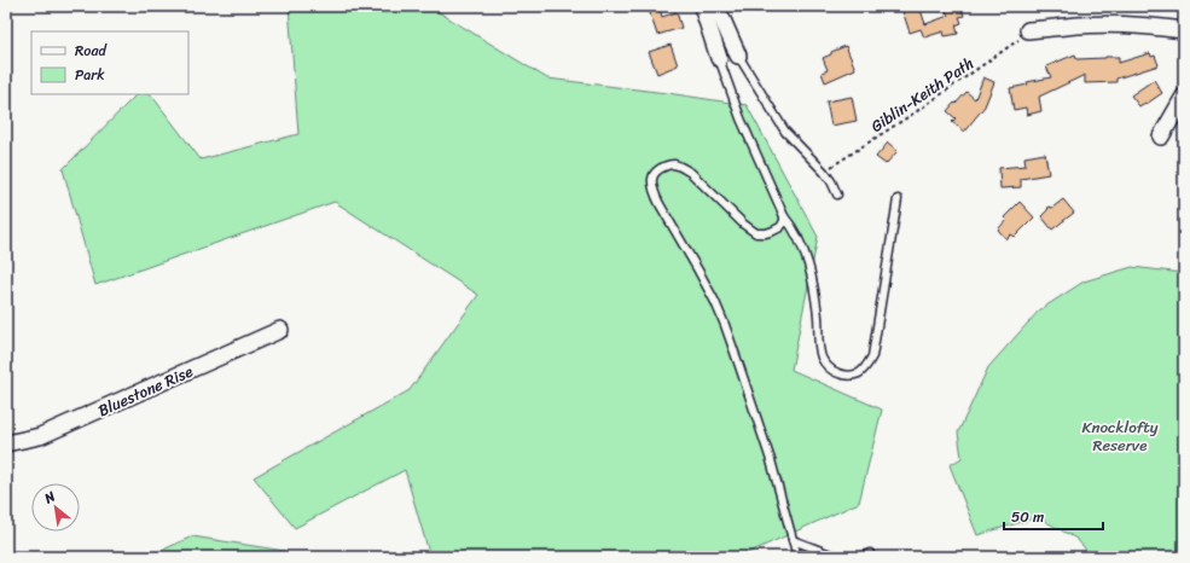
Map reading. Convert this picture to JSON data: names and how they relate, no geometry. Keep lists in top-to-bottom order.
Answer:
{
  "streets": {
    "street": ["Bluestone Rise"],
    "path": ["Giblin-Keith Path"]
  },
  "parks": ["Knocklofty Reserve"],
  "legend": ["Road", "Park"],
  "scale_bar": "50 m",
  "north": "top left"
}
